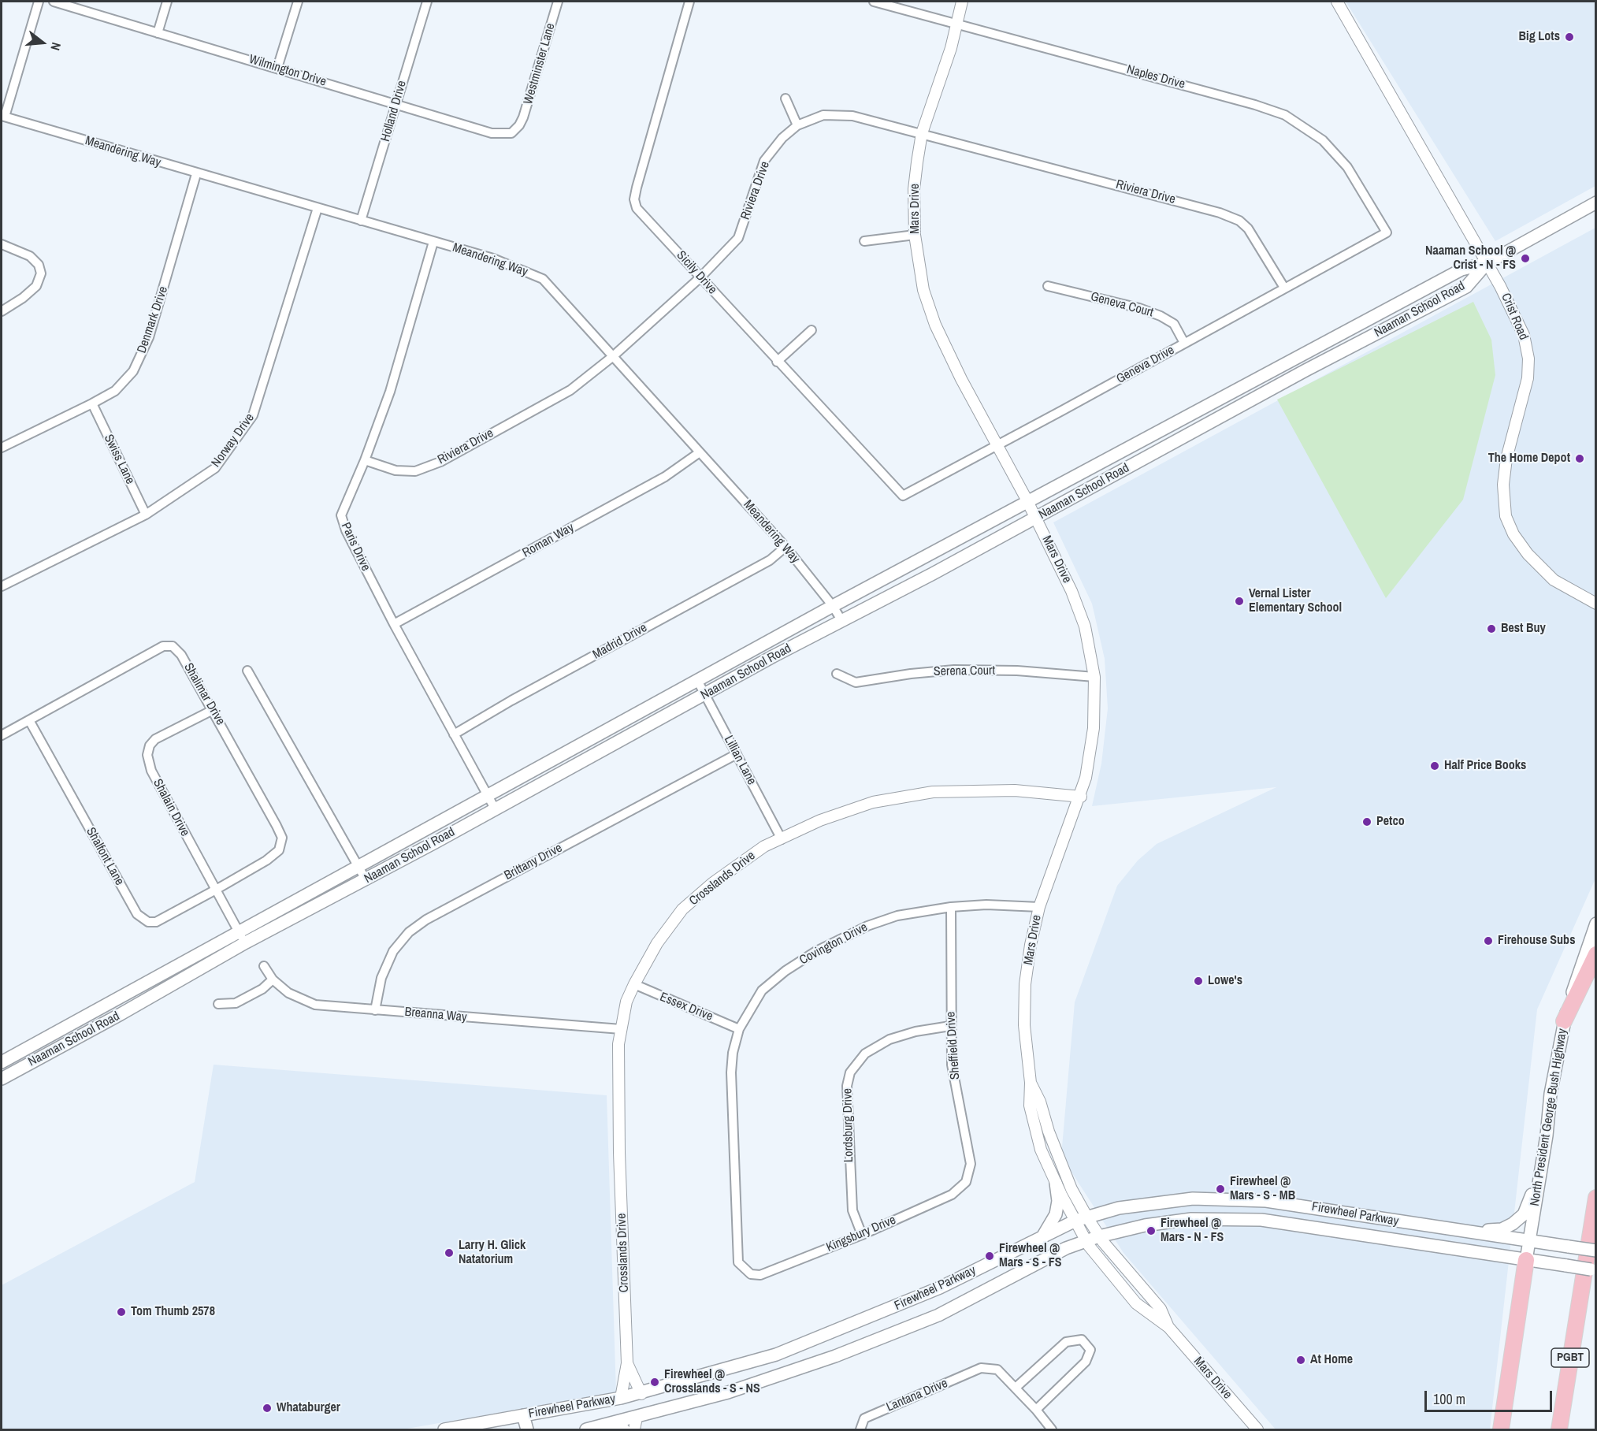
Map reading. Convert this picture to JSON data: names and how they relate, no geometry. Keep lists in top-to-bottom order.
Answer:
{
  "streets": {
    "highway": ["PGBT"],
    "main road": ["Naaman School Road", "North President George Bush Highway", "Firewheel Parkway"],
    "street": [
      "Westminster Lane",
      "Wilmington Drive",
      "Naples Drive",
      "Holland Drive",
      "Meandering Way",
      "Riviera Drive",
      "Mars Drive",
      "Sicily Drive",
      "Geneva Court",
      "Crist Road",
      "Denmark Drive",
      "Geneva Drive",
      "Norway Drive",
      "Swiss Lane",
      "Roman Way",
      "Paris Drive",
      "Madrid Drive",
      "Serena Court",
      "Shalimar Drive",
      "Lillian Lane",
      "Shalain Drive",
      "Shalfont Lane",
      "Brittany Drive",
      "Crosslands Drive",
      "Covington Drive",
      "Essex Drive",
      "Breanna Way",
      "Sheffield Drive",
      "Lordsburg Drive",
      "Kingsbury Drive",
      "Lantana Drive"
    ]
  },
  "crossings": [
    ["Westminster Lane", "Wilmington Drive"],
    ["Wilmington Drive", "Holland Drive"],
    ["Naples Drive", "Mars Drive"],
    ["Naples Drive", "Geneva Drive"],
    ["Holland Drive", "Meandering Way"],
    ["Meandering Way", "Riviera Drive"],
    ["Meandering Way", "Naaman School Road"],
    ["Meandering Way", "Denmark Drive"],
    ["Meandering Way", "Norway Drive"],
    ["Meandering Way", "Roman Way"],
    ["Meandering Way", "Paris Drive"],
    ["Meandering Way", "Madrid Drive"],
    ["Riviera Drive", "Mars Drive"],
    ["Riviera Drive", "Sicily Drive"],
    ["Riviera Drive", "Geneva Drive"],
    ["Riviera Drive", "Paris Drive"],
    ["Mars Drive", "Naaman School Road"],
    ["Mars Drive", "Geneva Drive"],
    ["Mars Drive", "Serena Court"],
    ["Mars Drive", "Crosslands Drive"],
    ["Mars Drive", "Covington Drive"],
    ["Mars Drive", "Firewheel Parkway"],
    ["Sicily Drive", "Geneva Drive"],
    ["Geneva Court", "Geneva Drive"],
    ["Naaman School Road", "Crist Road"],
    ["Naaman School Road", "Paris Drive"],
    ["Naaman School Road", "Lillian Lane"],
    ["Naaman School Road", "Shalain Drive"],
    ["Denmark Drive", "Swiss Lane"],
    ["Norway Drive", "Swiss Lane"],
    ["Roman Way", "Paris Drive"],
    ["Paris Drive", "Madrid Drive"],
    ["Shalimar Drive", "Shalain Drive"],
    ["Shalimar Drive", "Shalfont Lane"],
    ["Lillian Lane", "Brittany Drive"],
    ["Lillian Lane", "Crosslands Drive"],
    ["Shalain Drive", "Shalfont Lane"],
    ["Brittany Drive", "Breanna Way"],
    ["Crosslands Drive", "Essex Drive"],
    ["Crosslands Drive", "Breanna Way"],
    ["Crosslands Drive", "Firewheel Parkway"],
    ["Covington Drive", "Essex Drive"],
    ["Covington Drive", "Sheffield Drive"],
    ["Covington Drive", "Kingsbury Drive"],
    ["Sheffield Drive", "Lordsburg Drive"],
    ["Sheffield Drive", "Kingsbury Drive"],
    ["North President George Bush Highway", "Firewheel Parkway"],
    ["Lordsburg Drive", "Kingsbury Drive"]
  ],
  "places": [
    "Big Lots",
    "Naaman School @ Crist - N - FS",
    "The Home Depot",
    "Vernal Lister Elementary School",
    "Best Buy",
    "Half Price Books",
    "Petco",
    "Firehouse Subs",
    "Lowe's",
    "Firewheel @ Mars - S - MB",
    "Firewheel @ Mars - N - FS",
    "Larry H. Glick Natatorium",
    "Firewheel @ Mars - S - FS",
    "Tom Thumb 2578",
    "At Home",
    "Firewheel @ Crosslands - S - NS",
    "Whataburger"
  ],
  "scale_bar": "100 m",
  "north": "right"
}
